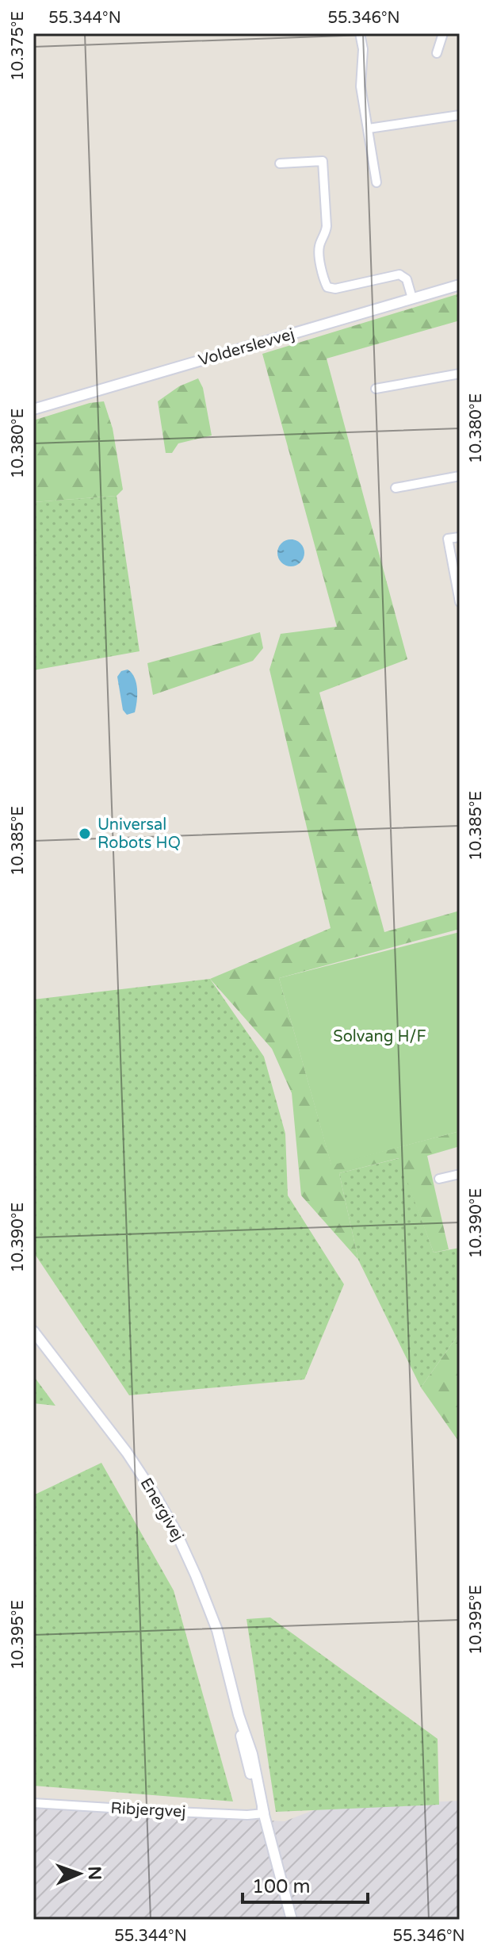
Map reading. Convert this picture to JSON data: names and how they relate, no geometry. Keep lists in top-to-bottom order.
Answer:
{
  "streets": {
    "street": ["Volderslevvej", "Energivej", "Ribjergvej"]
  },
  "crossings": [
    ["Energivej", "Ribjergvej"]
  ],
  "parks": ["Solvang H/F"],
  "places": ["Universal Robots HQ"],
  "scale_bar": "100 m",
  "north": "right",
  "coordinates": [
    "55.344°N",
    "55.346°N",
    "10.375°E",
    "10.380°E",
    "10.385°E",
    "10.390°E",
    "10.395°E"
  ]
}
